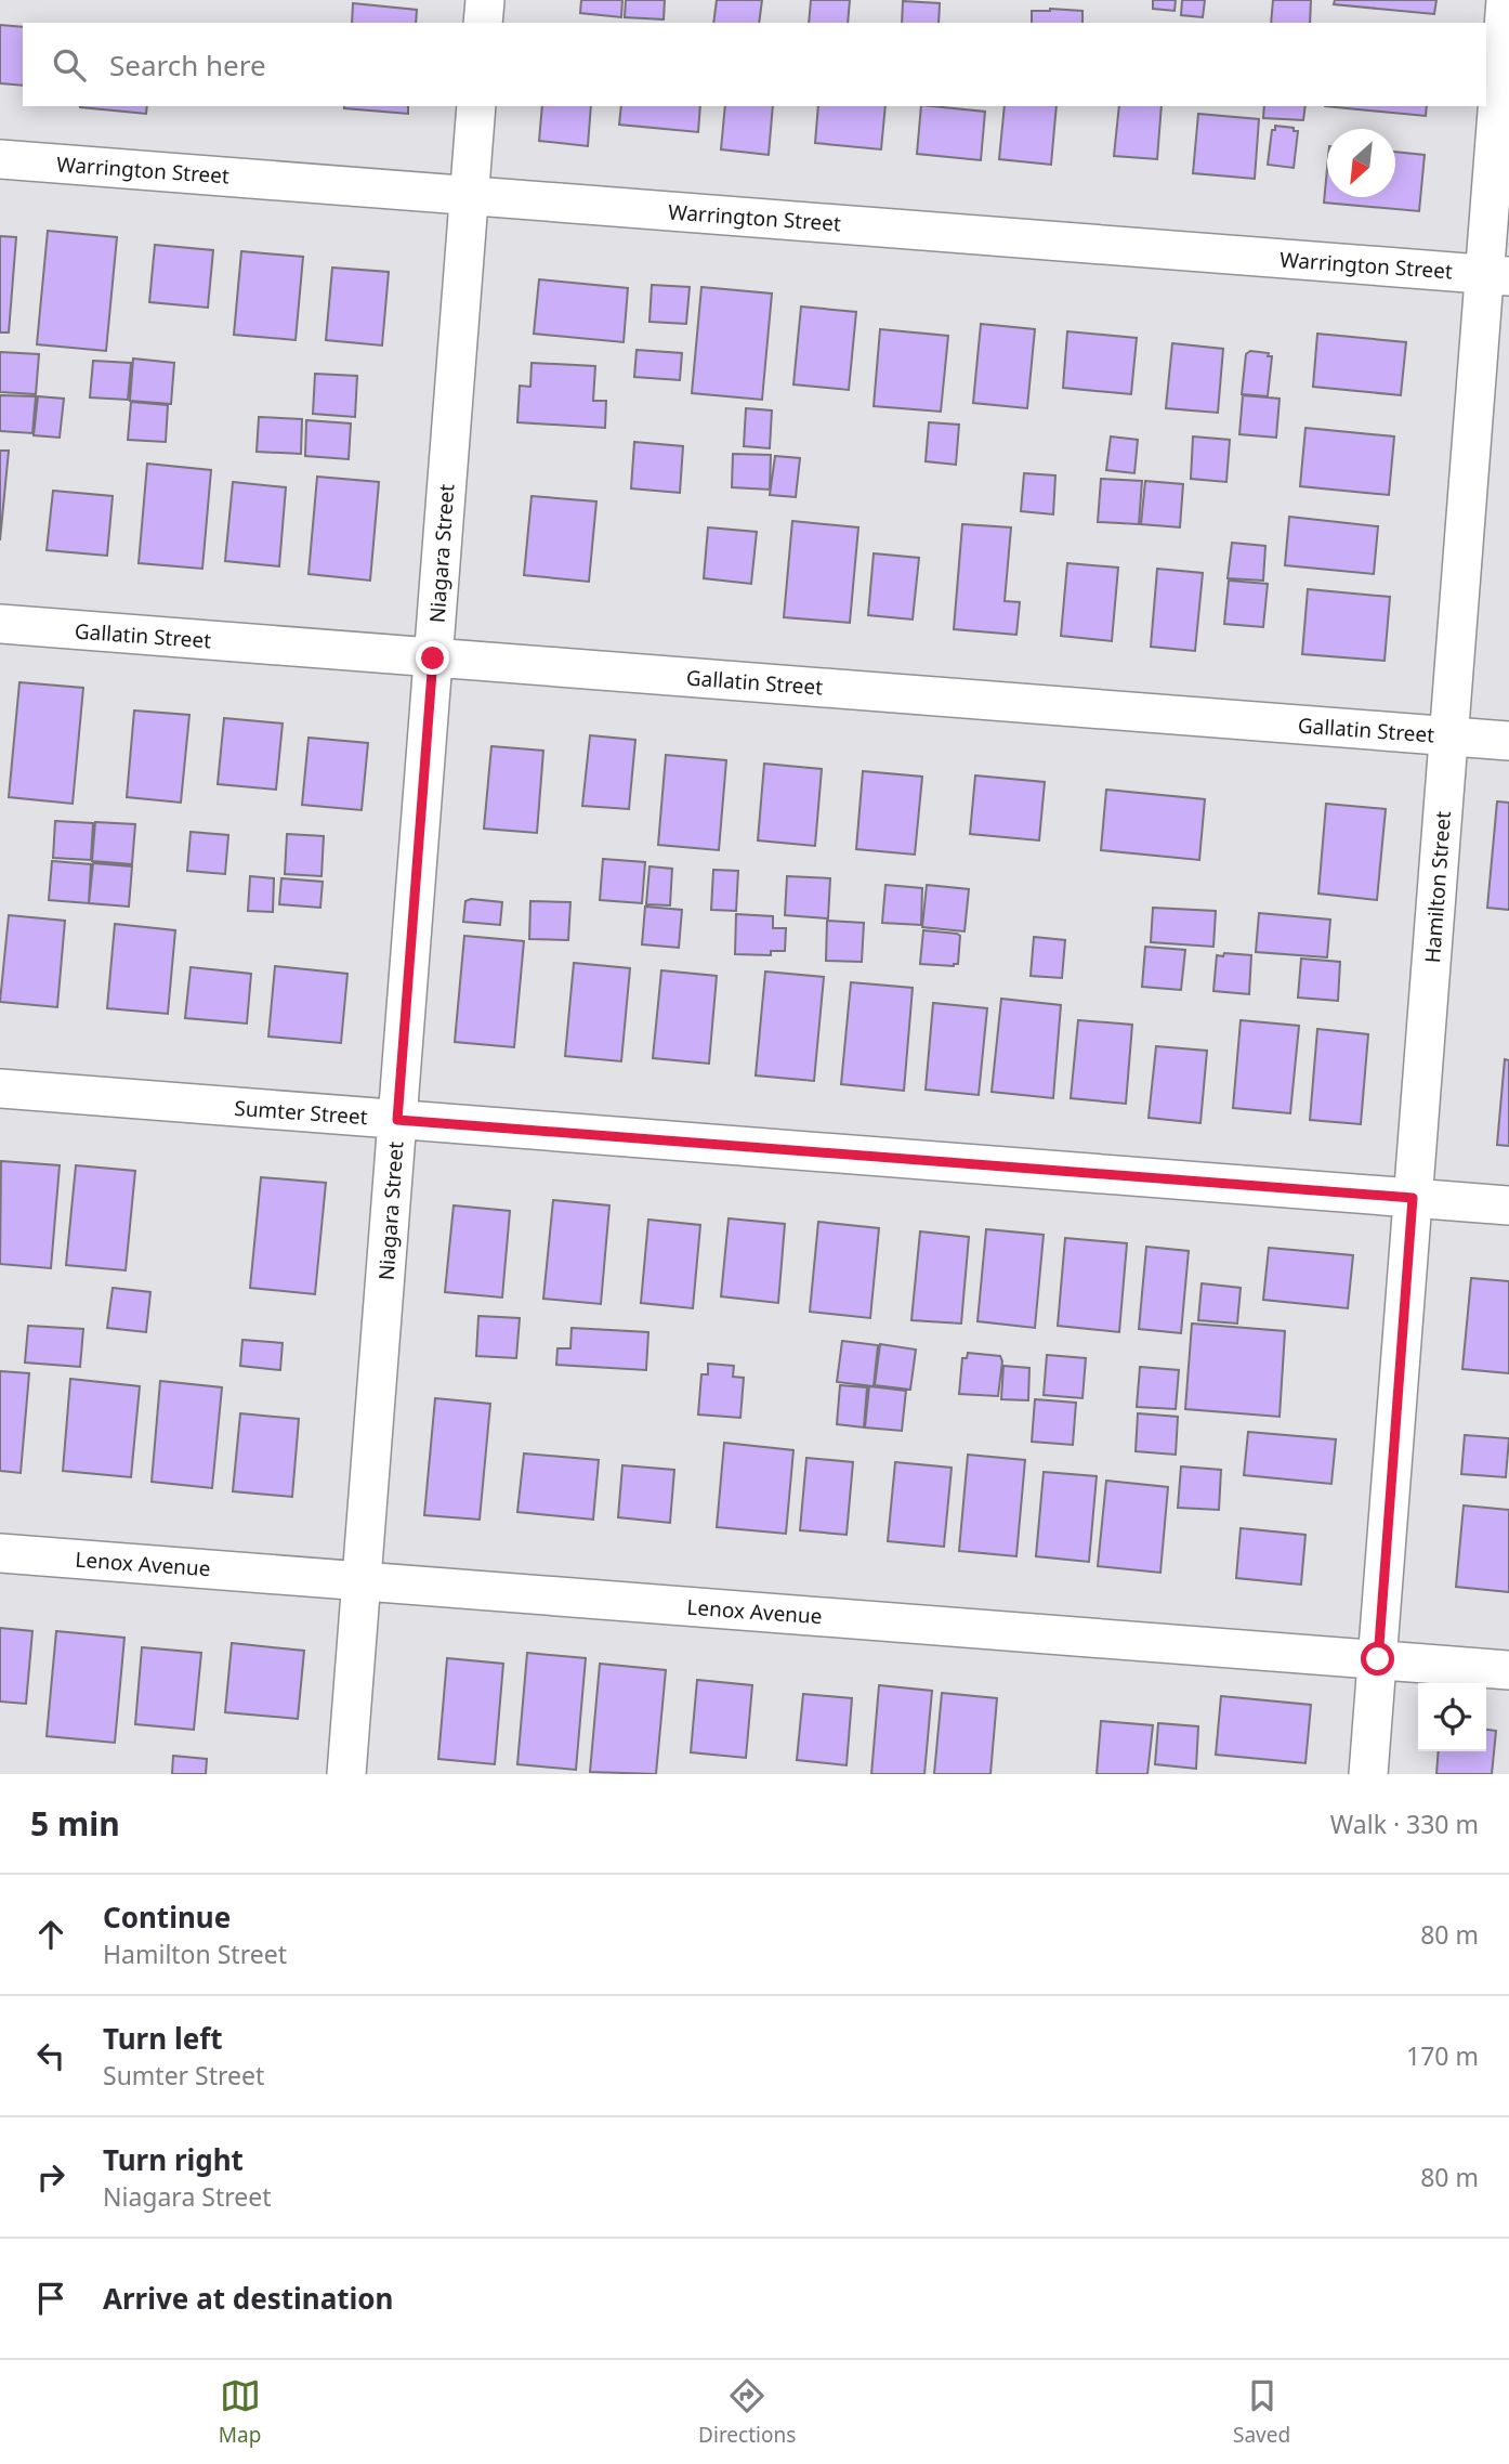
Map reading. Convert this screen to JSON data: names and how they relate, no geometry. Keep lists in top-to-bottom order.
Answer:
{
  "streets": {
    "street": [
      "Warrington Street",
      "Niagara Street",
      "Gallatin Street",
      "Hamilton Street",
      "Sumter Street",
      "Lenox Avenue"
    ]
  },
  "crossings": [
    ["Warrington Street", "Niagara Street"],
    ["Warrington Street", "Hamilton Street"],
    ["Niagara Street", "Gallatin Street"],
    ["Niagara Street", "Sumter Street"],
    ["Niagara Street", "Lenox Avenue"],
    ["Gallatin Street", "Hamilton Street"],
    ["Hamilton Street", "Sumter Street"],
    ["Hamilton Street", "Lenox Avenue"]
  ],
  "north": "bottom left",
  "page": {
    "search": "Search here",
    "heading": ["5 min", "Walk · 330 m"],
    "list": [
      ["Continue", "Hamilton Street", "80 m"],
      ["Turn left", "Sumter Street", "170 m"],
      ["Turn right", "Niagara Street", "80 m"],
      "Arrive at destination"
    ],
    "nav": ["Map", "Directions", "Saved"]
  }
}
